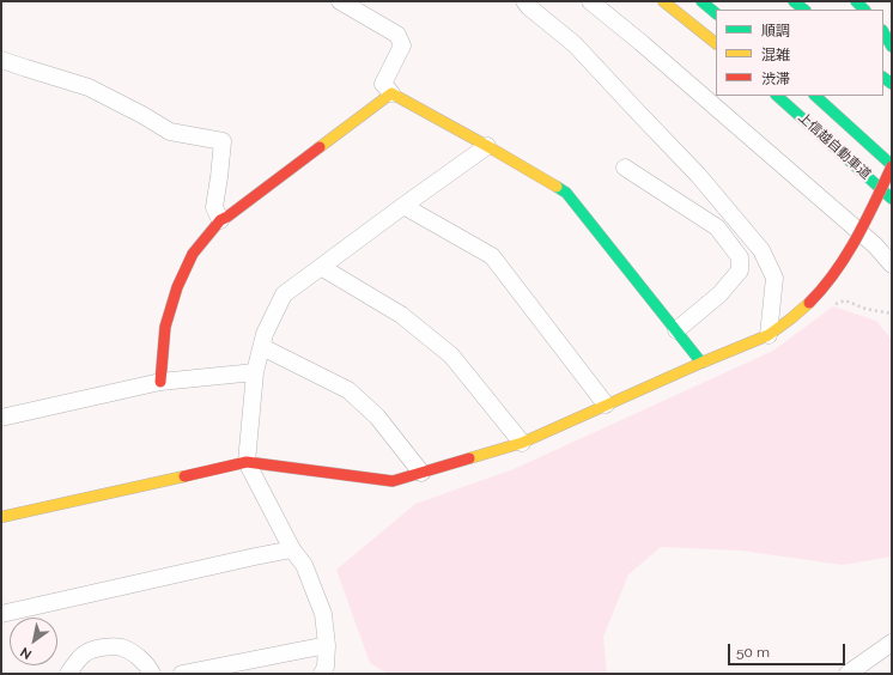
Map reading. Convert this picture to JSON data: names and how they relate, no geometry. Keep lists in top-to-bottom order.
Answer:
{
  "streets": {
    "main road": ["上信越自動車道"]
  },
  "legend": ["順調", "混雑", "渋滞"],
  "scale_bar": "50 m",
  "north": "bottom left"
}
